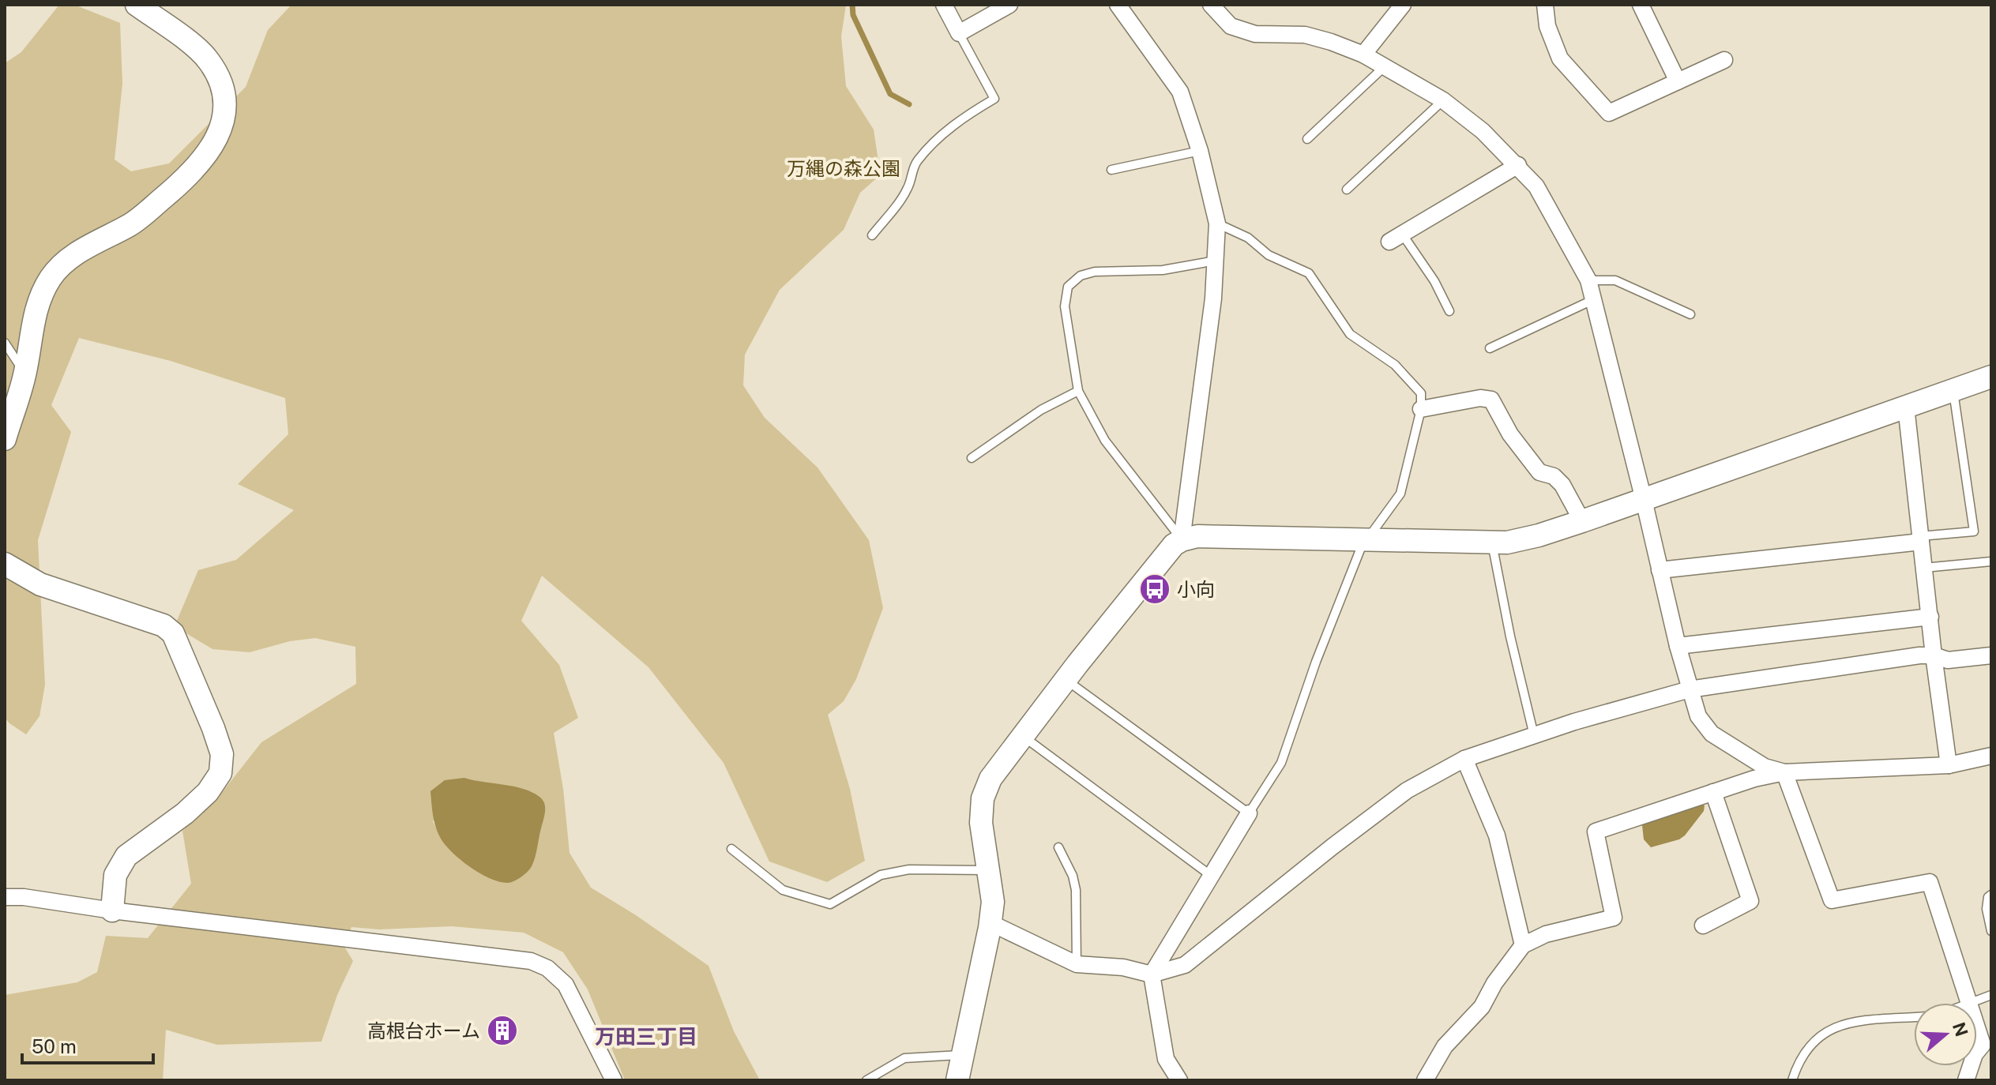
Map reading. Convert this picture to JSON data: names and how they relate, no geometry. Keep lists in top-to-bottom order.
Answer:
{
  "districts": ["万田三丁目"],
  "parks": ["万縄の森公園"],
  "places": {
    "bus stop": ["小向"],
    "building": ["高根台ホーム"]
  },
  "scale_bar": "50 m",
  "north": "right"
}
